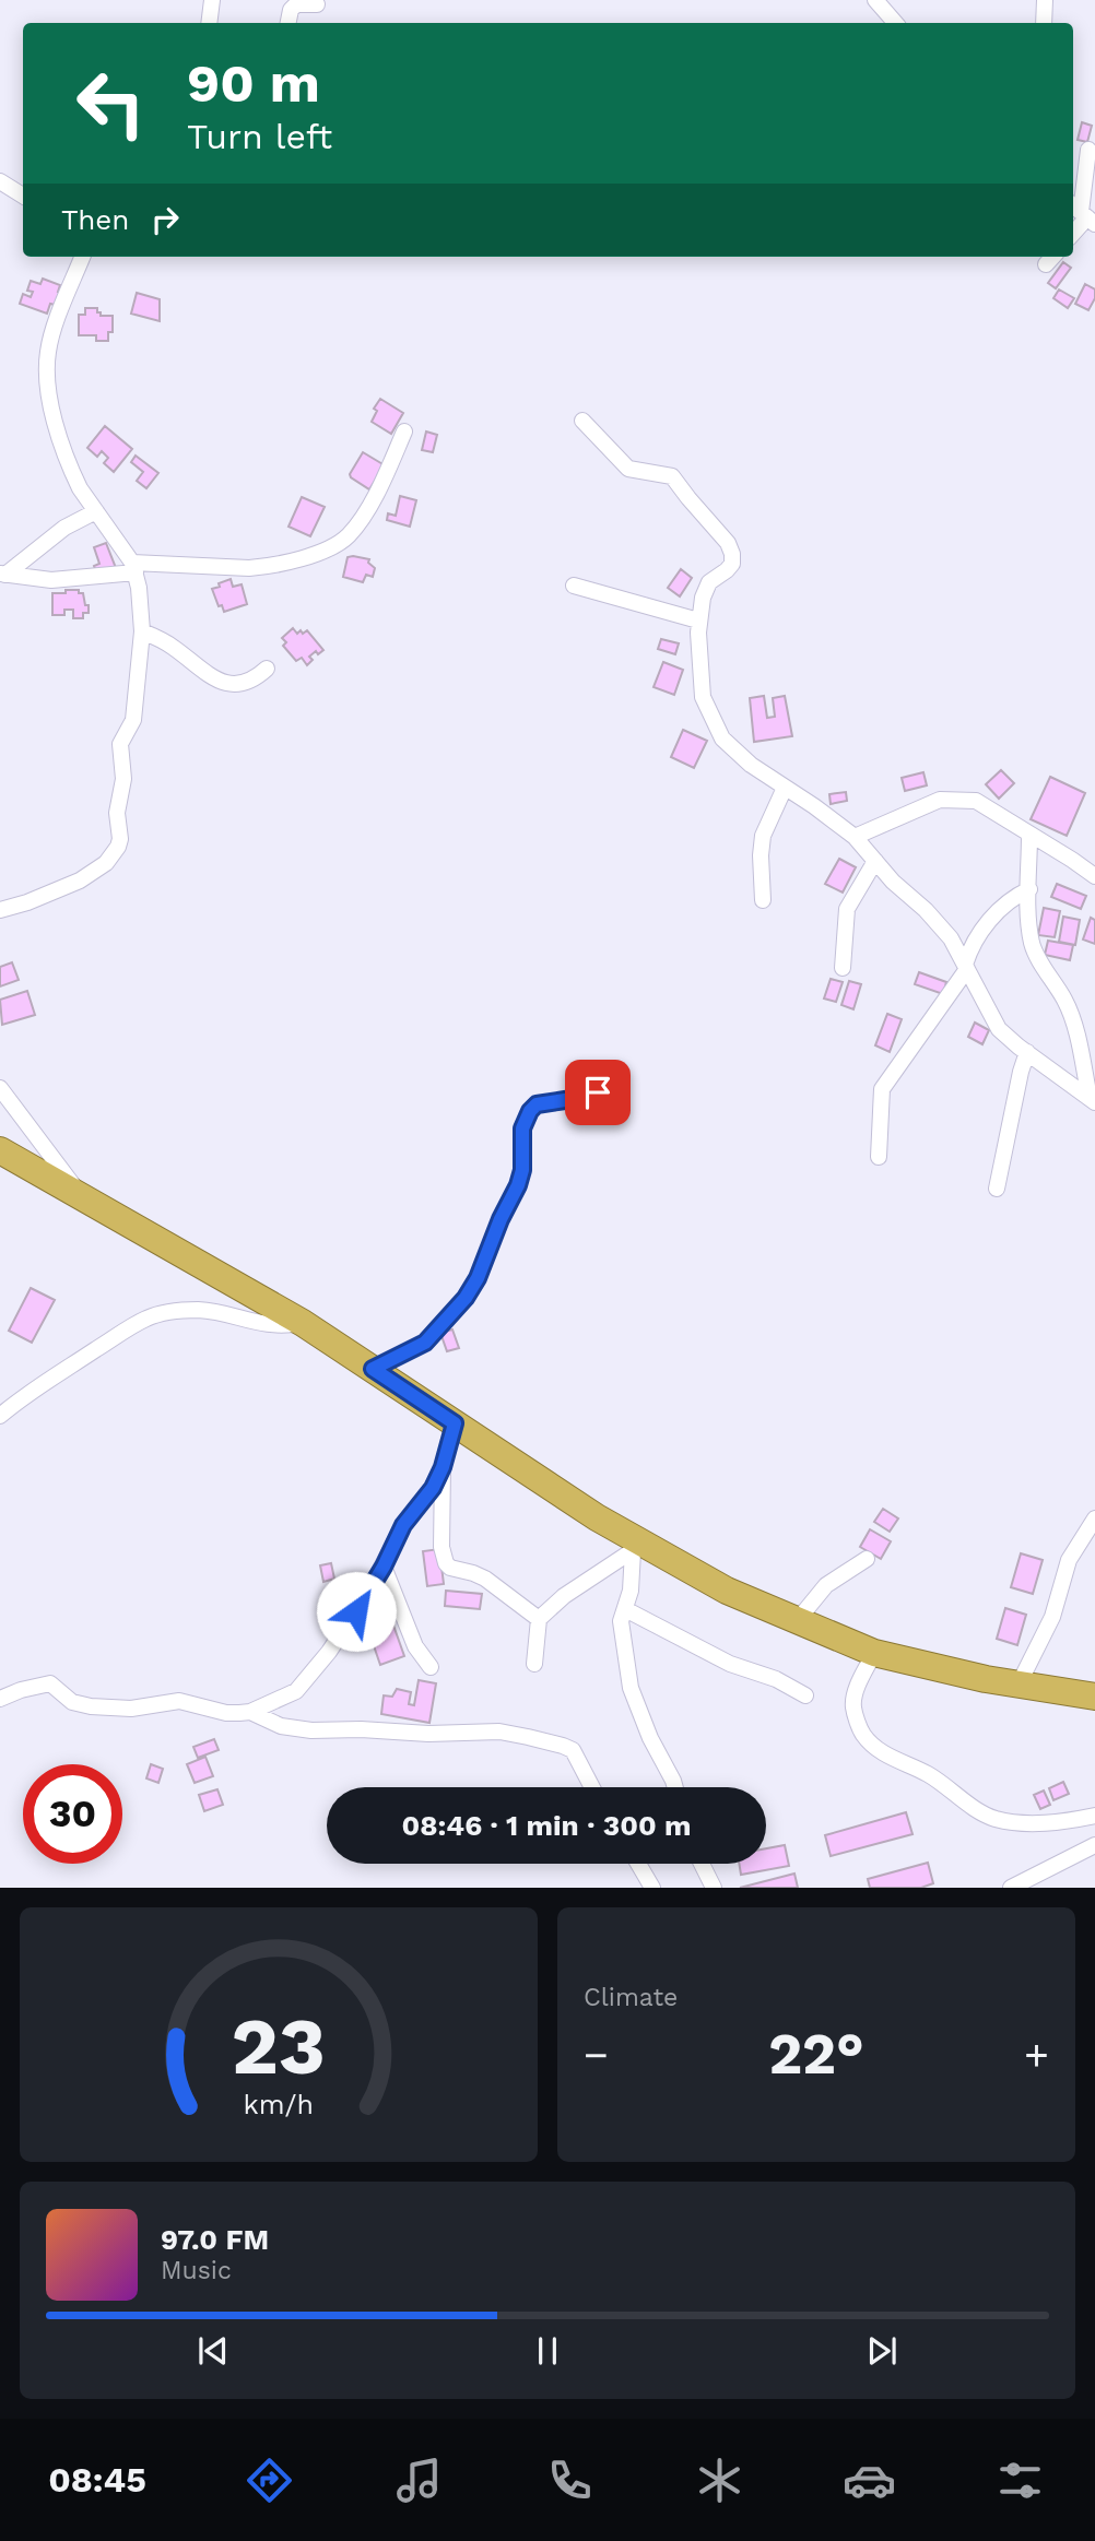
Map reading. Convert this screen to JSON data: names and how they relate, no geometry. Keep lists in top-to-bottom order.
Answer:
{
  "page": {
    "turn": ["90 m", "Turn left"],
    "then": "Then",
    "limit": "30",
    "trip": "08:46 · 1 min · 300 m",
    "tile": "Climate",
    "heat": ["−", "22°", "+"],
    "song": ["97.0 FM", "Music"],
    "tabs": "08:45",
    "gauge": ["23", "km/h"]
  }
}
